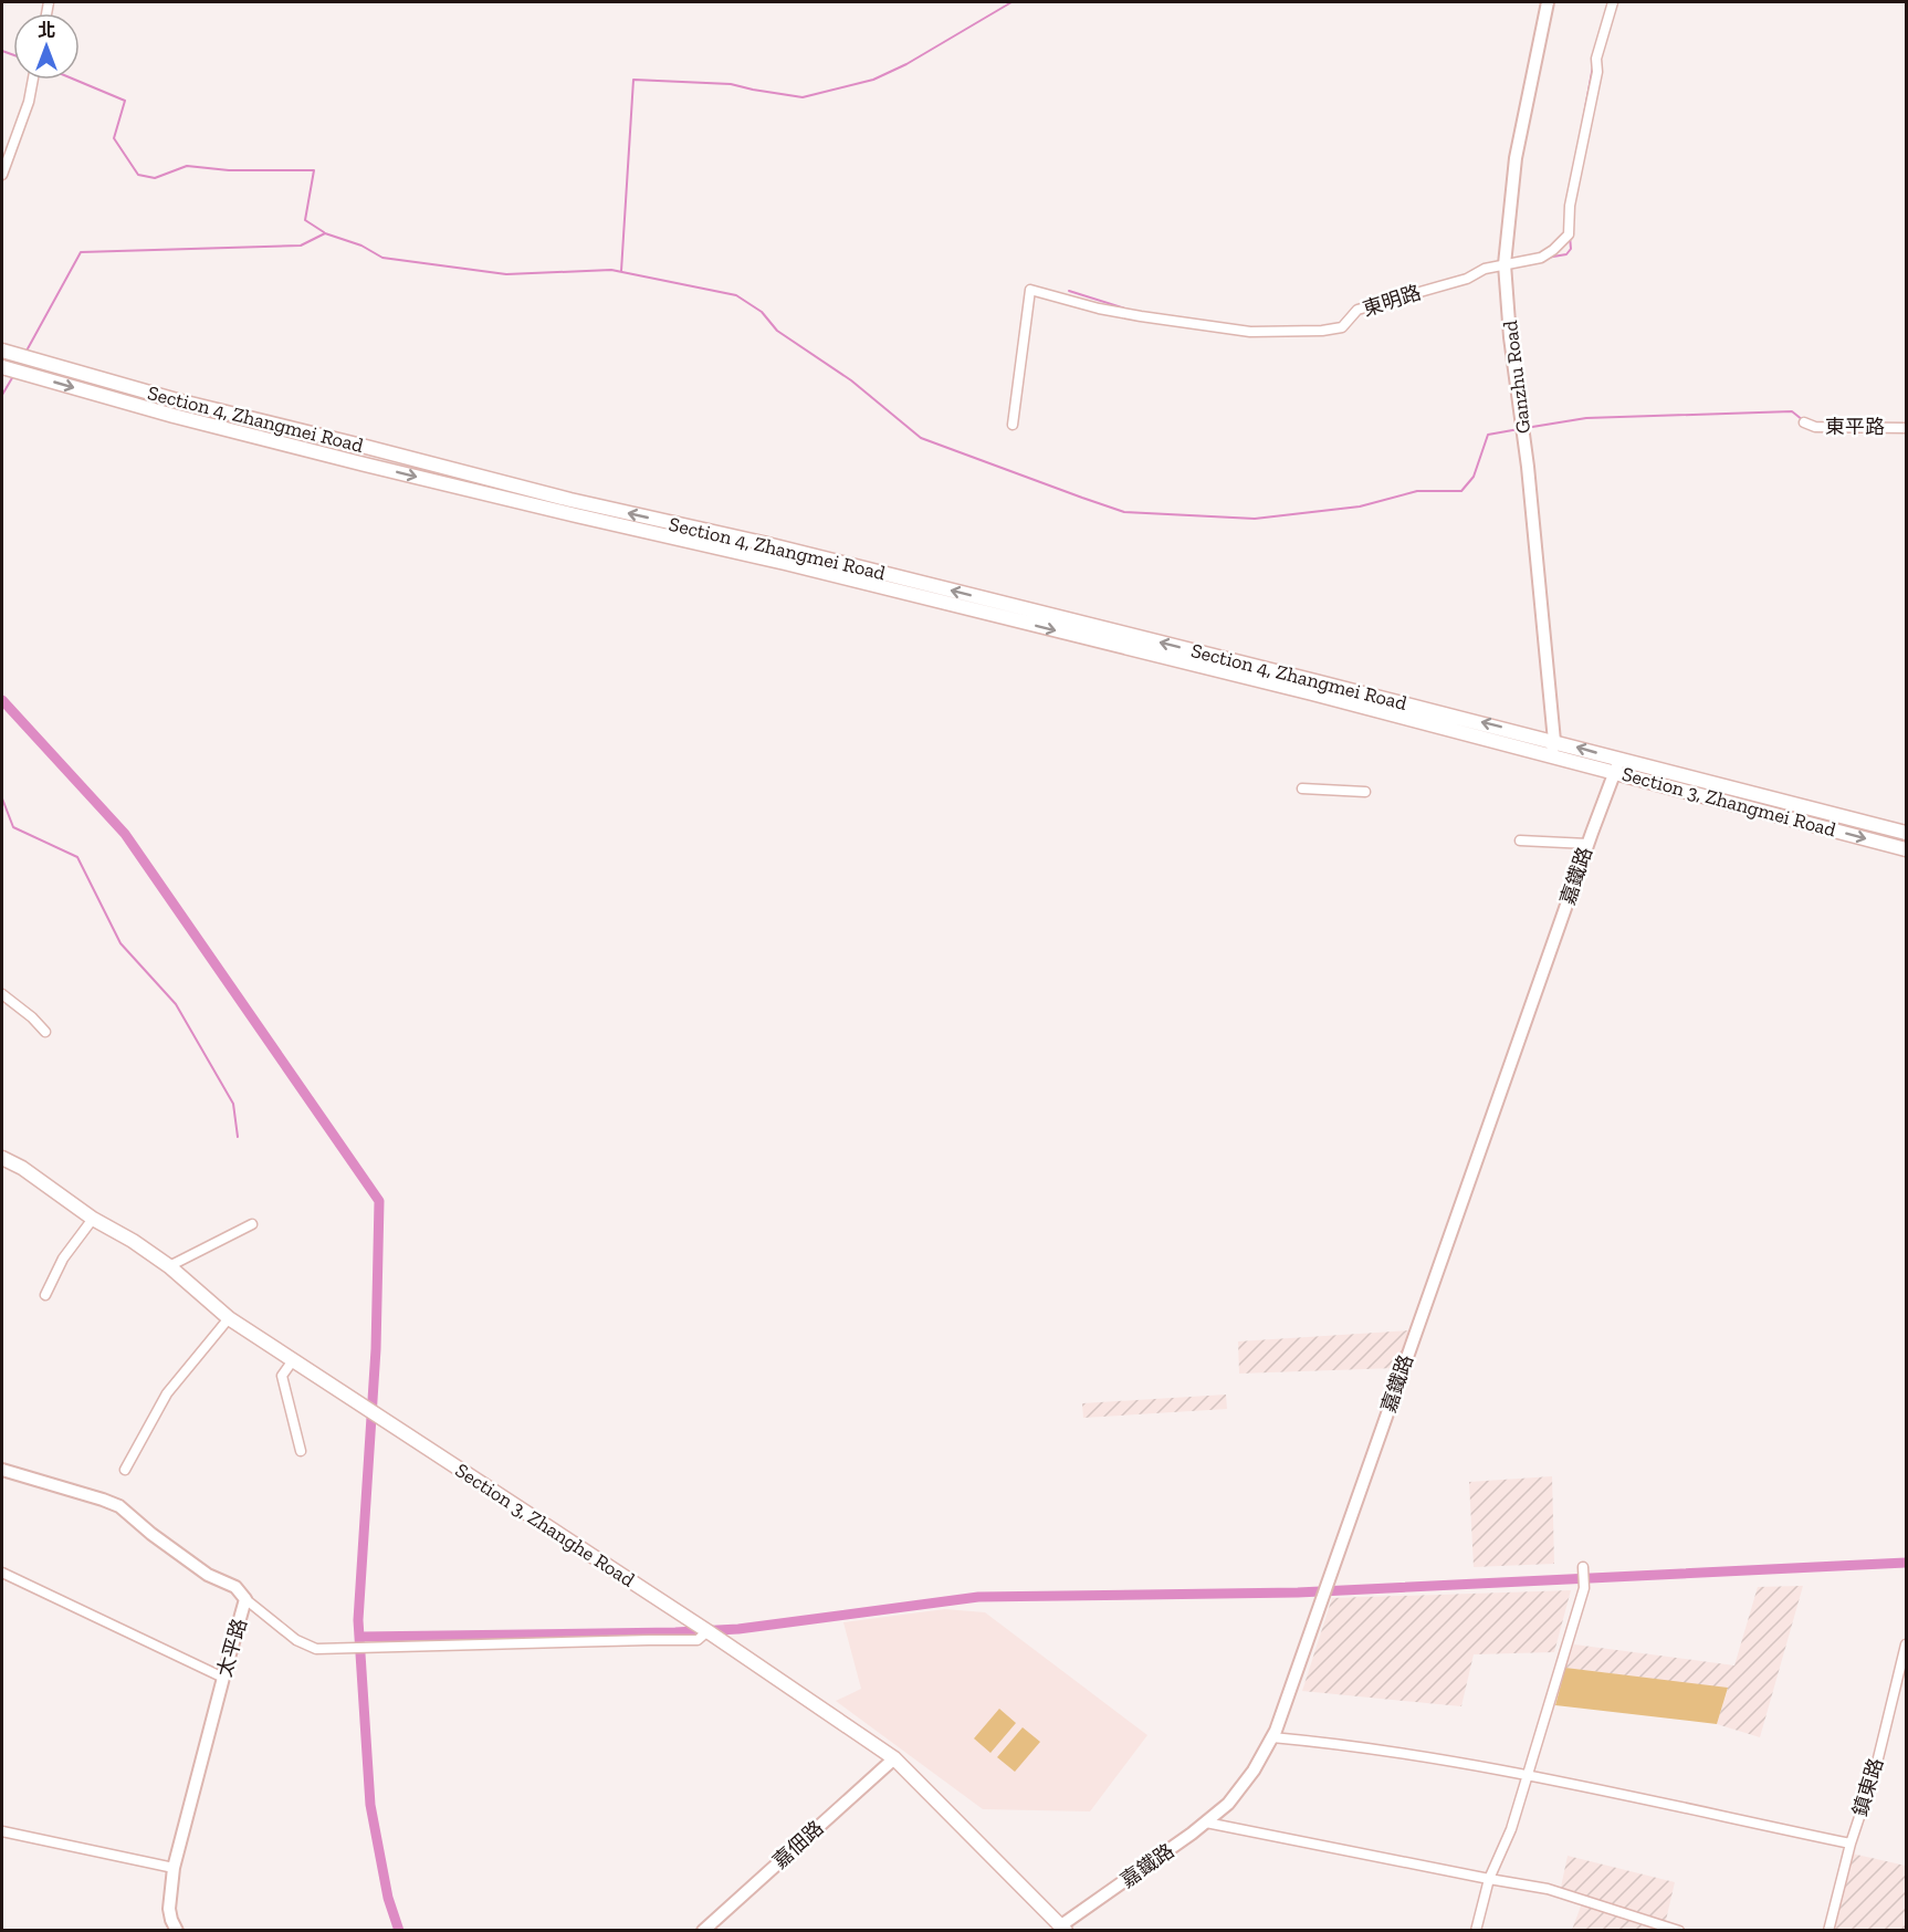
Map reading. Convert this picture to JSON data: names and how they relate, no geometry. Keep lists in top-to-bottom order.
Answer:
{
  "streets": {
    "main road": ["Section 4, Zhangmei Road", "Section 3, Zhangmei Road", "Section 3, Zhanghe Road"],
    "street": [
      "東明路",
      "Ganzhu Road",
      "東平路",
      "嘉鐵路",
      "太平路",
      "鎮東路",
      "嘉佃路"
    ]
  },
  "crossings": [
    ["東明路", "Ganzhu Road"],
    ["Ganzhu Road", "Section 4, Zhangmei Road"],
    ["Ganzhu Road", "Section 3, Zhangmei Road"],
    ["Section 4, Zhangmei Road", "Section 3, Zhangmei Road"],
    ["Section 3, Zhangmei Road", "嘉鐵路"],
    ["嘉鐵路", "Section 3, Zhanghe Road"],
    ["Section 3, Zhanghe Road", "嘉佃路"]
  ],
  "north": "top"
}
